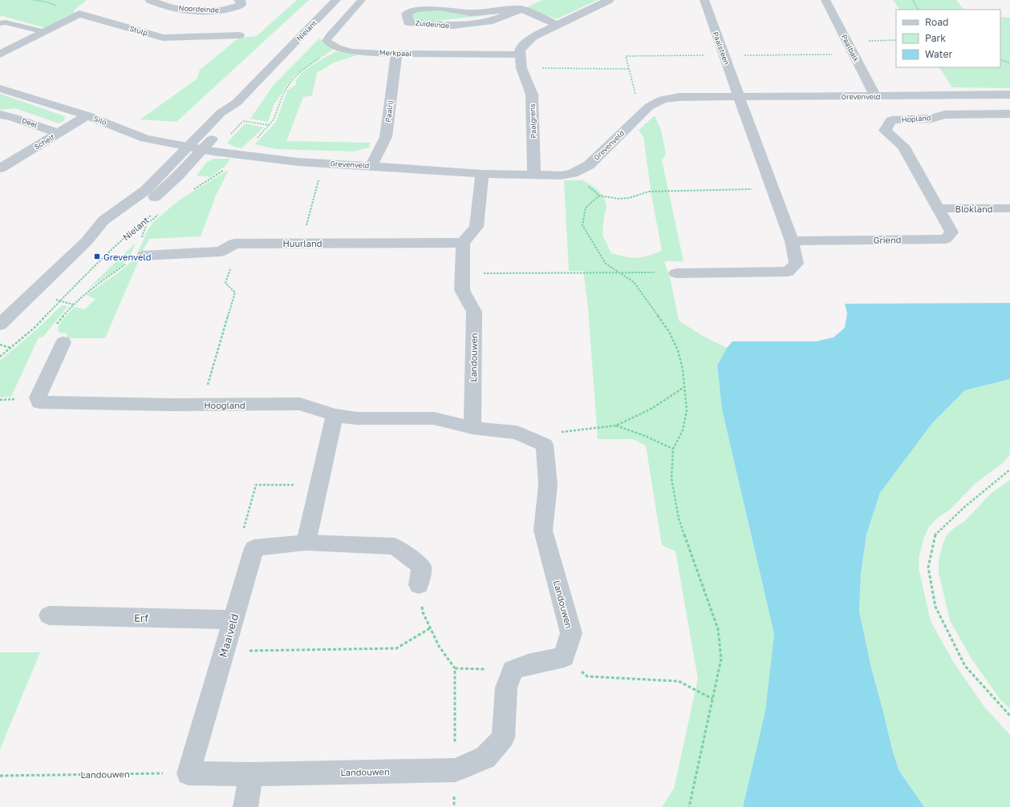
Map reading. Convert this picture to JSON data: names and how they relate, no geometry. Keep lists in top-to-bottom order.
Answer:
{
  "streets": {
    "street": [
      "Noordeinde",
      "Zuideinde",
      "Stulp",
      "Nielant",
      "Paalsteen",
      "Paalbalk",
      "Merkpaal",
      "Grevenveld",
      "Paalrij",
      "Hopland",
      "Silo",
      "Paalgrens",
      "Deel",
      "Schelf",
      "Blokland",
      "Griend",
      "Huurland",
      "Landouwen",
      "Hoogland",
      "Erf",
      "Maaiveld"
    ]
  },
  "crossings": [
    ["Nielant", "Grevenveld"],
    ["Nielant", "Silo"],
    ["Paalsteen", "Grevenveld"],
    ["Paalbalk", "Grevenveld"],
    ["Merkpaal", "Paalrij"],
    ["Merkpaal", "Paalgrens"],
    ["Grevenveld", "Paalrij"],
    ["Grevenveld", "Silo"],
    ["Grevenveld", "Paalgrens"],
    ["Hopland", "Blokland"],
    ["Hopland", "Griend"],
    ["Silo", "Schelf"],
    ["Deel", "Schelf"],
    ["Blokland", "Griend"],
    ["Huurland", "Landouwen"],
    ["Landouwen", "Hoogland"],
    ["Landouwen", "Maaiveld"],
    ["Erf", "Maaiveld"]
  ],
  "places": {
    "transit": ["Grevenveld"]
  },
  "legend": ["Road", "Park", "Water"]
}
